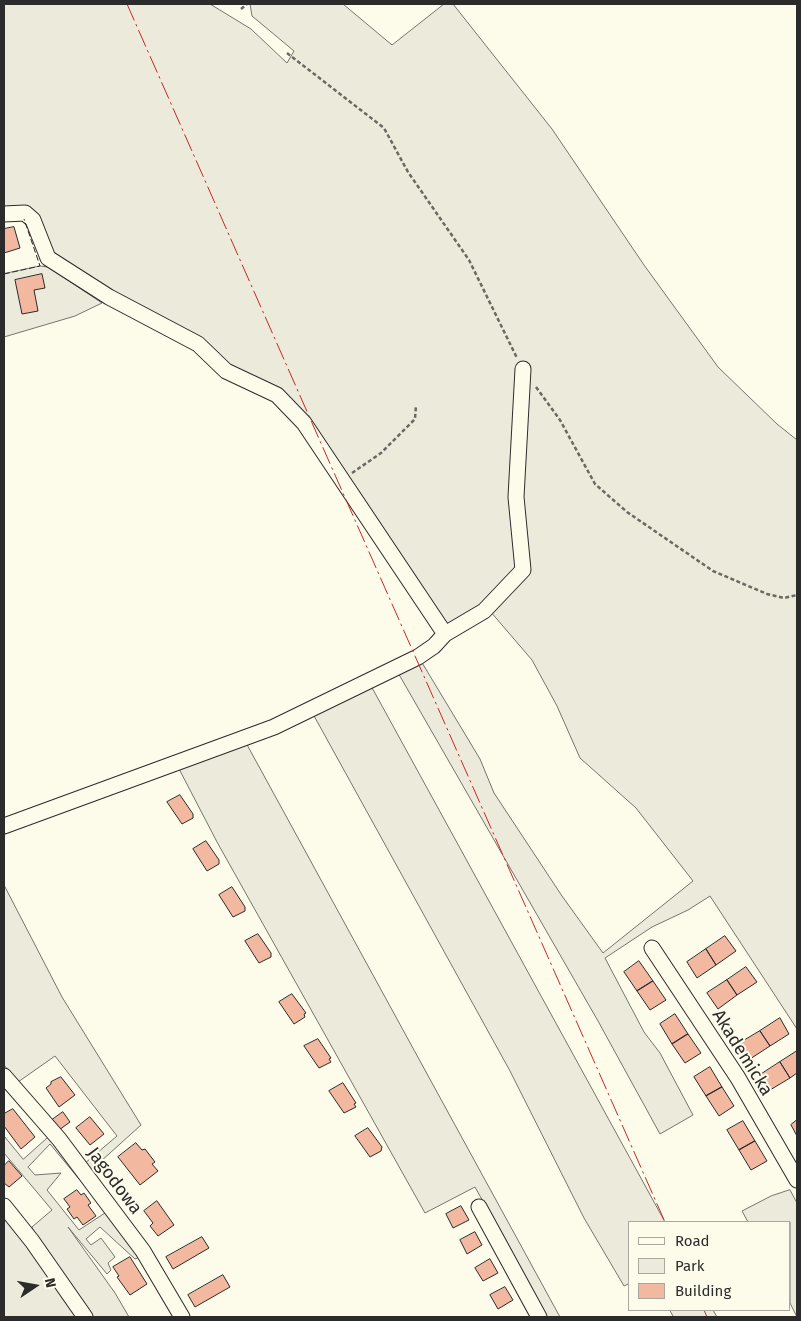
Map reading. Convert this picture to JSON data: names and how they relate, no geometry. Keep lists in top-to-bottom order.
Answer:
{
  "streets": {
    "street": ["Akademicka", "Jagodowa"]
  },
  "legend": ["Road", "Park", "Building"],
  "north": "right"
}
